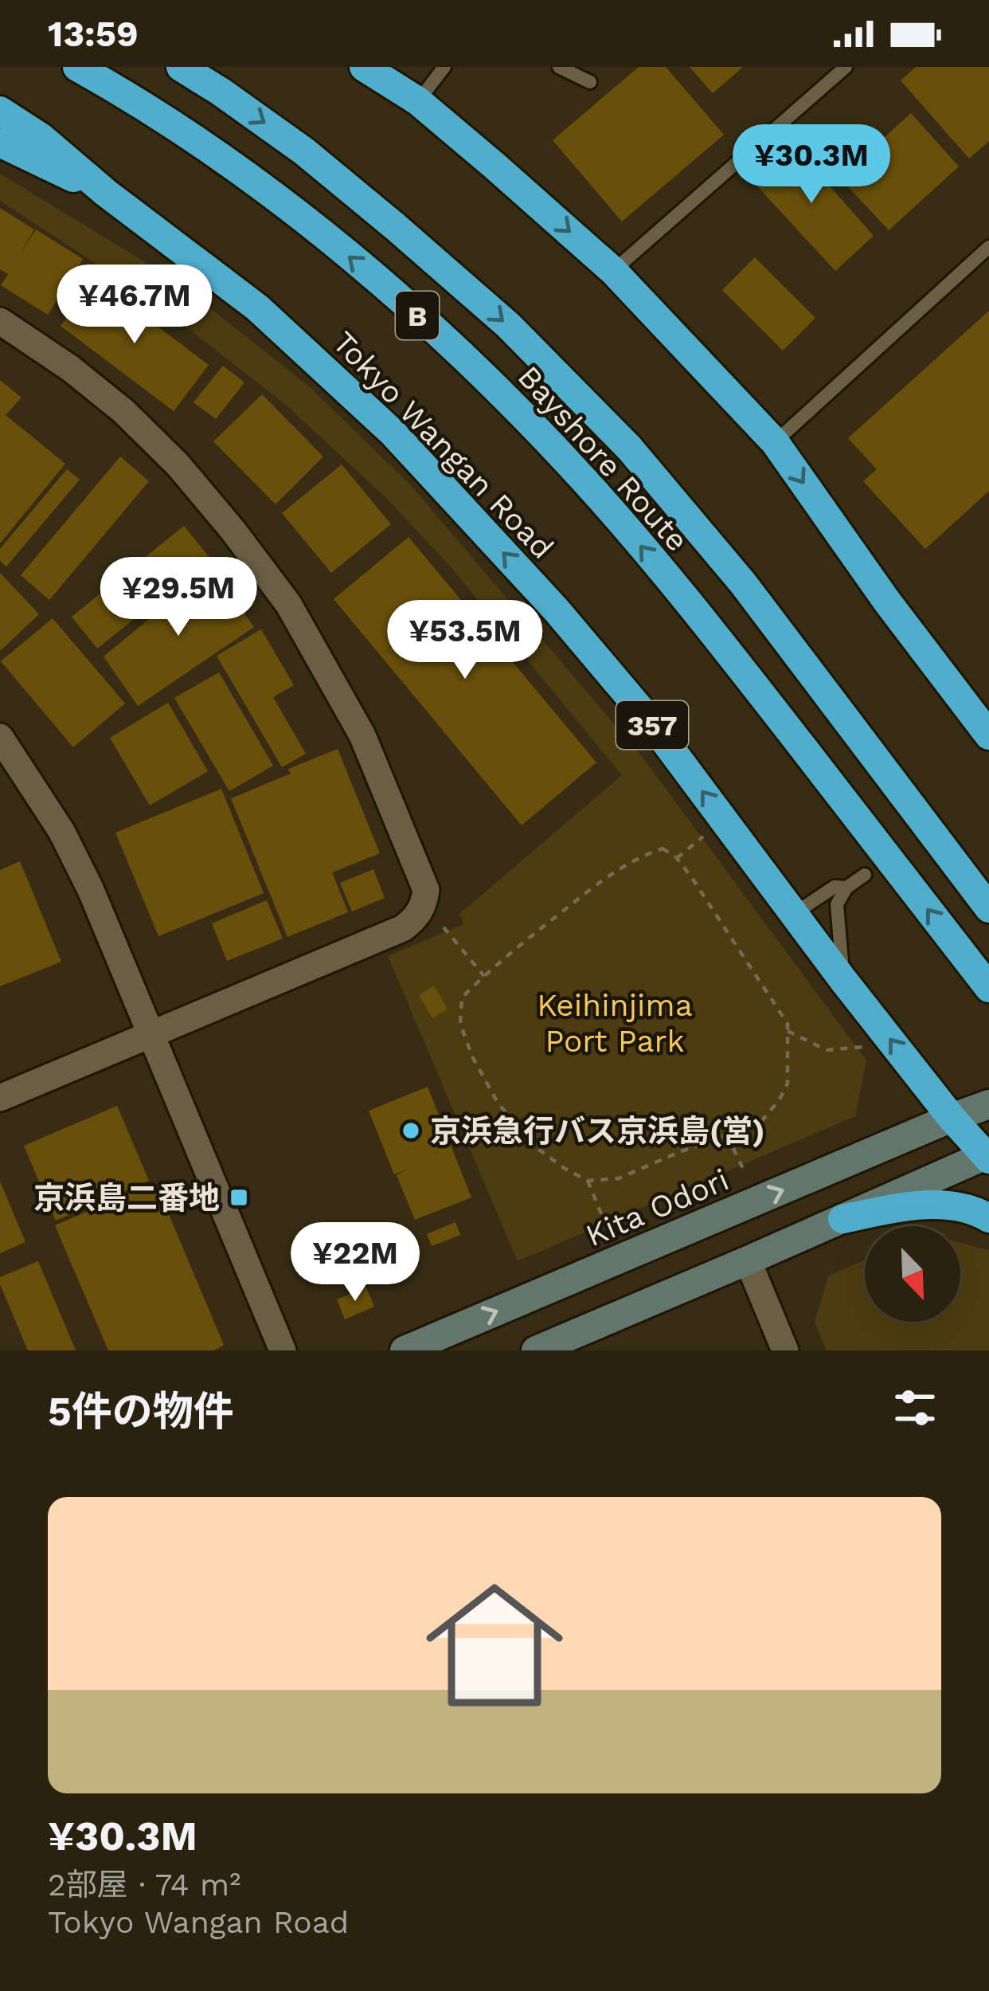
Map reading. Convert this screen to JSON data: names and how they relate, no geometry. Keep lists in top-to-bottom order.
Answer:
{
  "streets": {
    "highway": [
      "B",
      "Tokyo Wangan Road",
      "Bayshore Route",
      "357"
    ],
    "street": ["Kita Odori"]
  },
  "crossings": [
    ["Tokyo Wangan Road", "Kita Odori"]
  ],
  "one_way": ["Tokyo Wangan Road"],
  "parks": ["Keihinjima Port Park"],
  "places": {
    "other": ["京浜急行バス京浜島(営)"],
    "transit": ["京浜島二番地"]
  },
  "north": "bottom right",
  "page": {
    "status": "13:59",
    "price": [
      "¥30.3M",
      "¥46.7M",
      "¥29.5M",
      "¥53.5M",
      "¥22M"
    ],
    "heading": "5件の物件",
    "list": [
      {
        "name": "¥30.3M",
        "note": "2部屋 · 74 m² · Tokyo Wangan Road"
      }
    ]
  }
}
